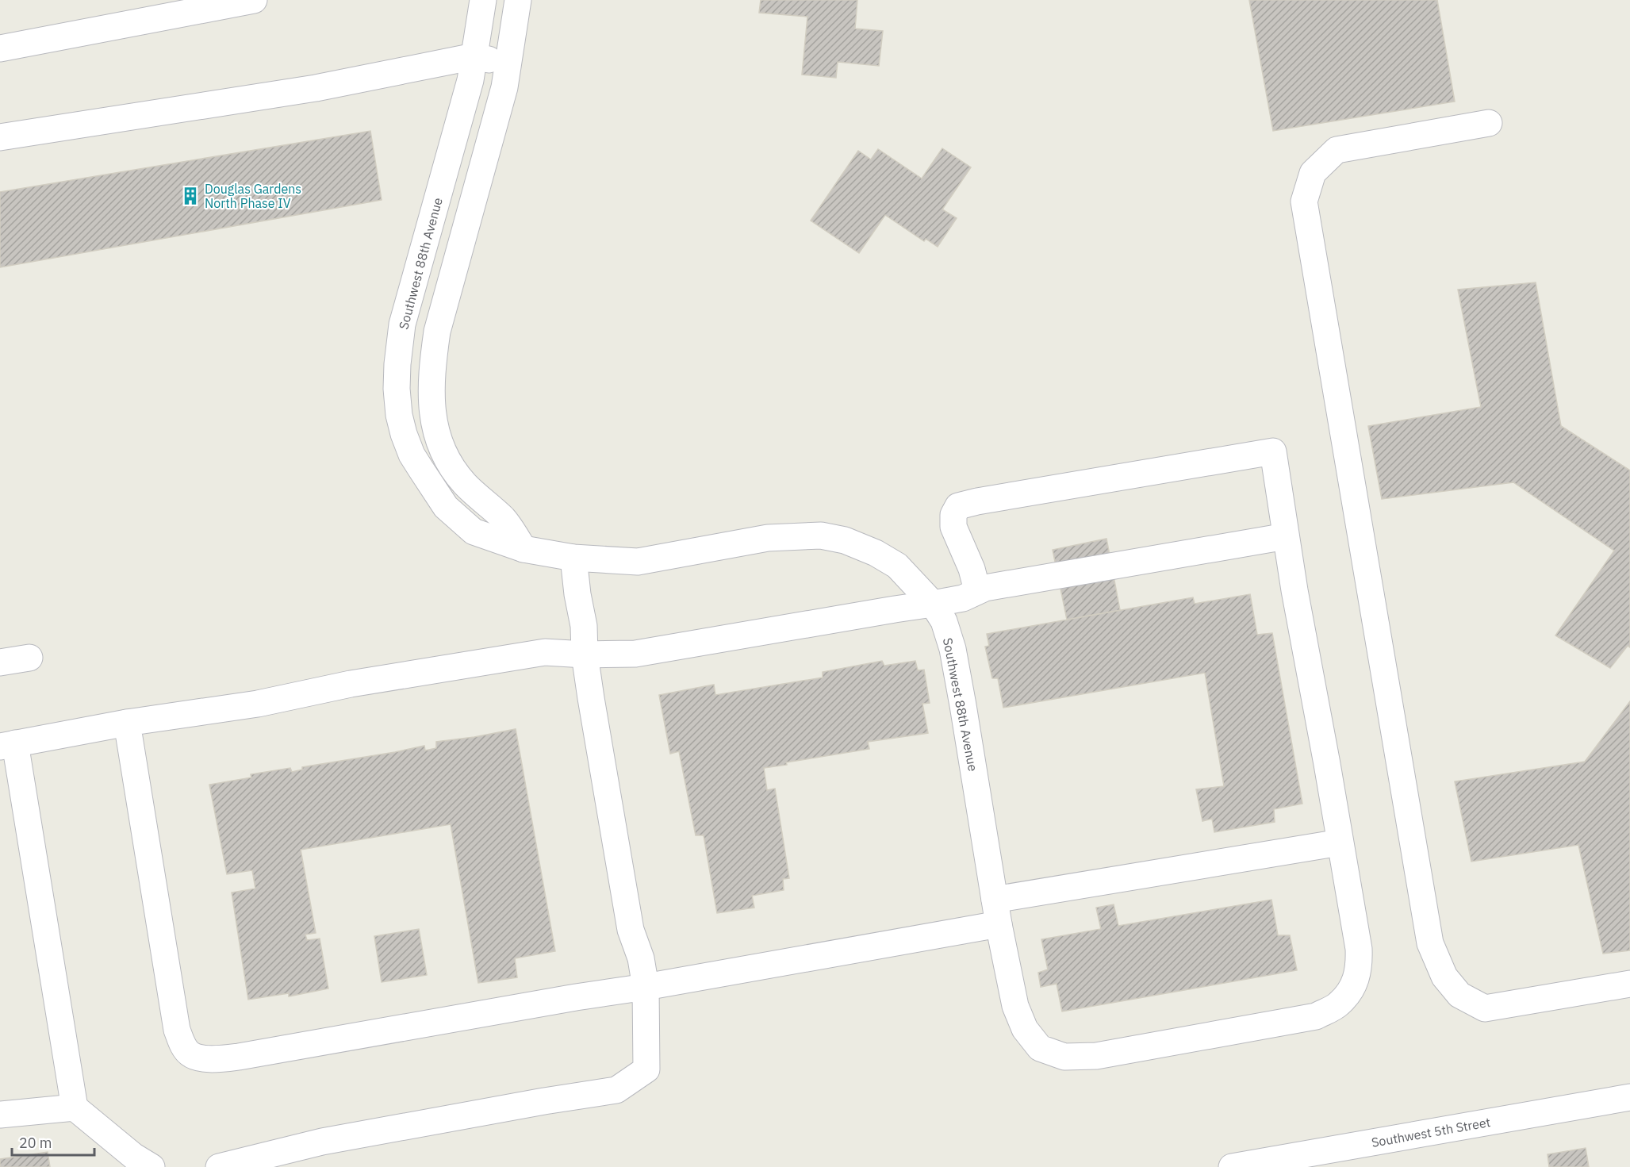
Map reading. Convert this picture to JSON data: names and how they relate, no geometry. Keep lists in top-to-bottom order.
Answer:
{
  "streets": {
    "street": ["Southwest 88th Avenue", "Southwest 5th Street"]
  },
  "places": {
    "building": ["Douglas Gardens North Phase IV"]
  },
  "scale_bar": "20 m"
}
